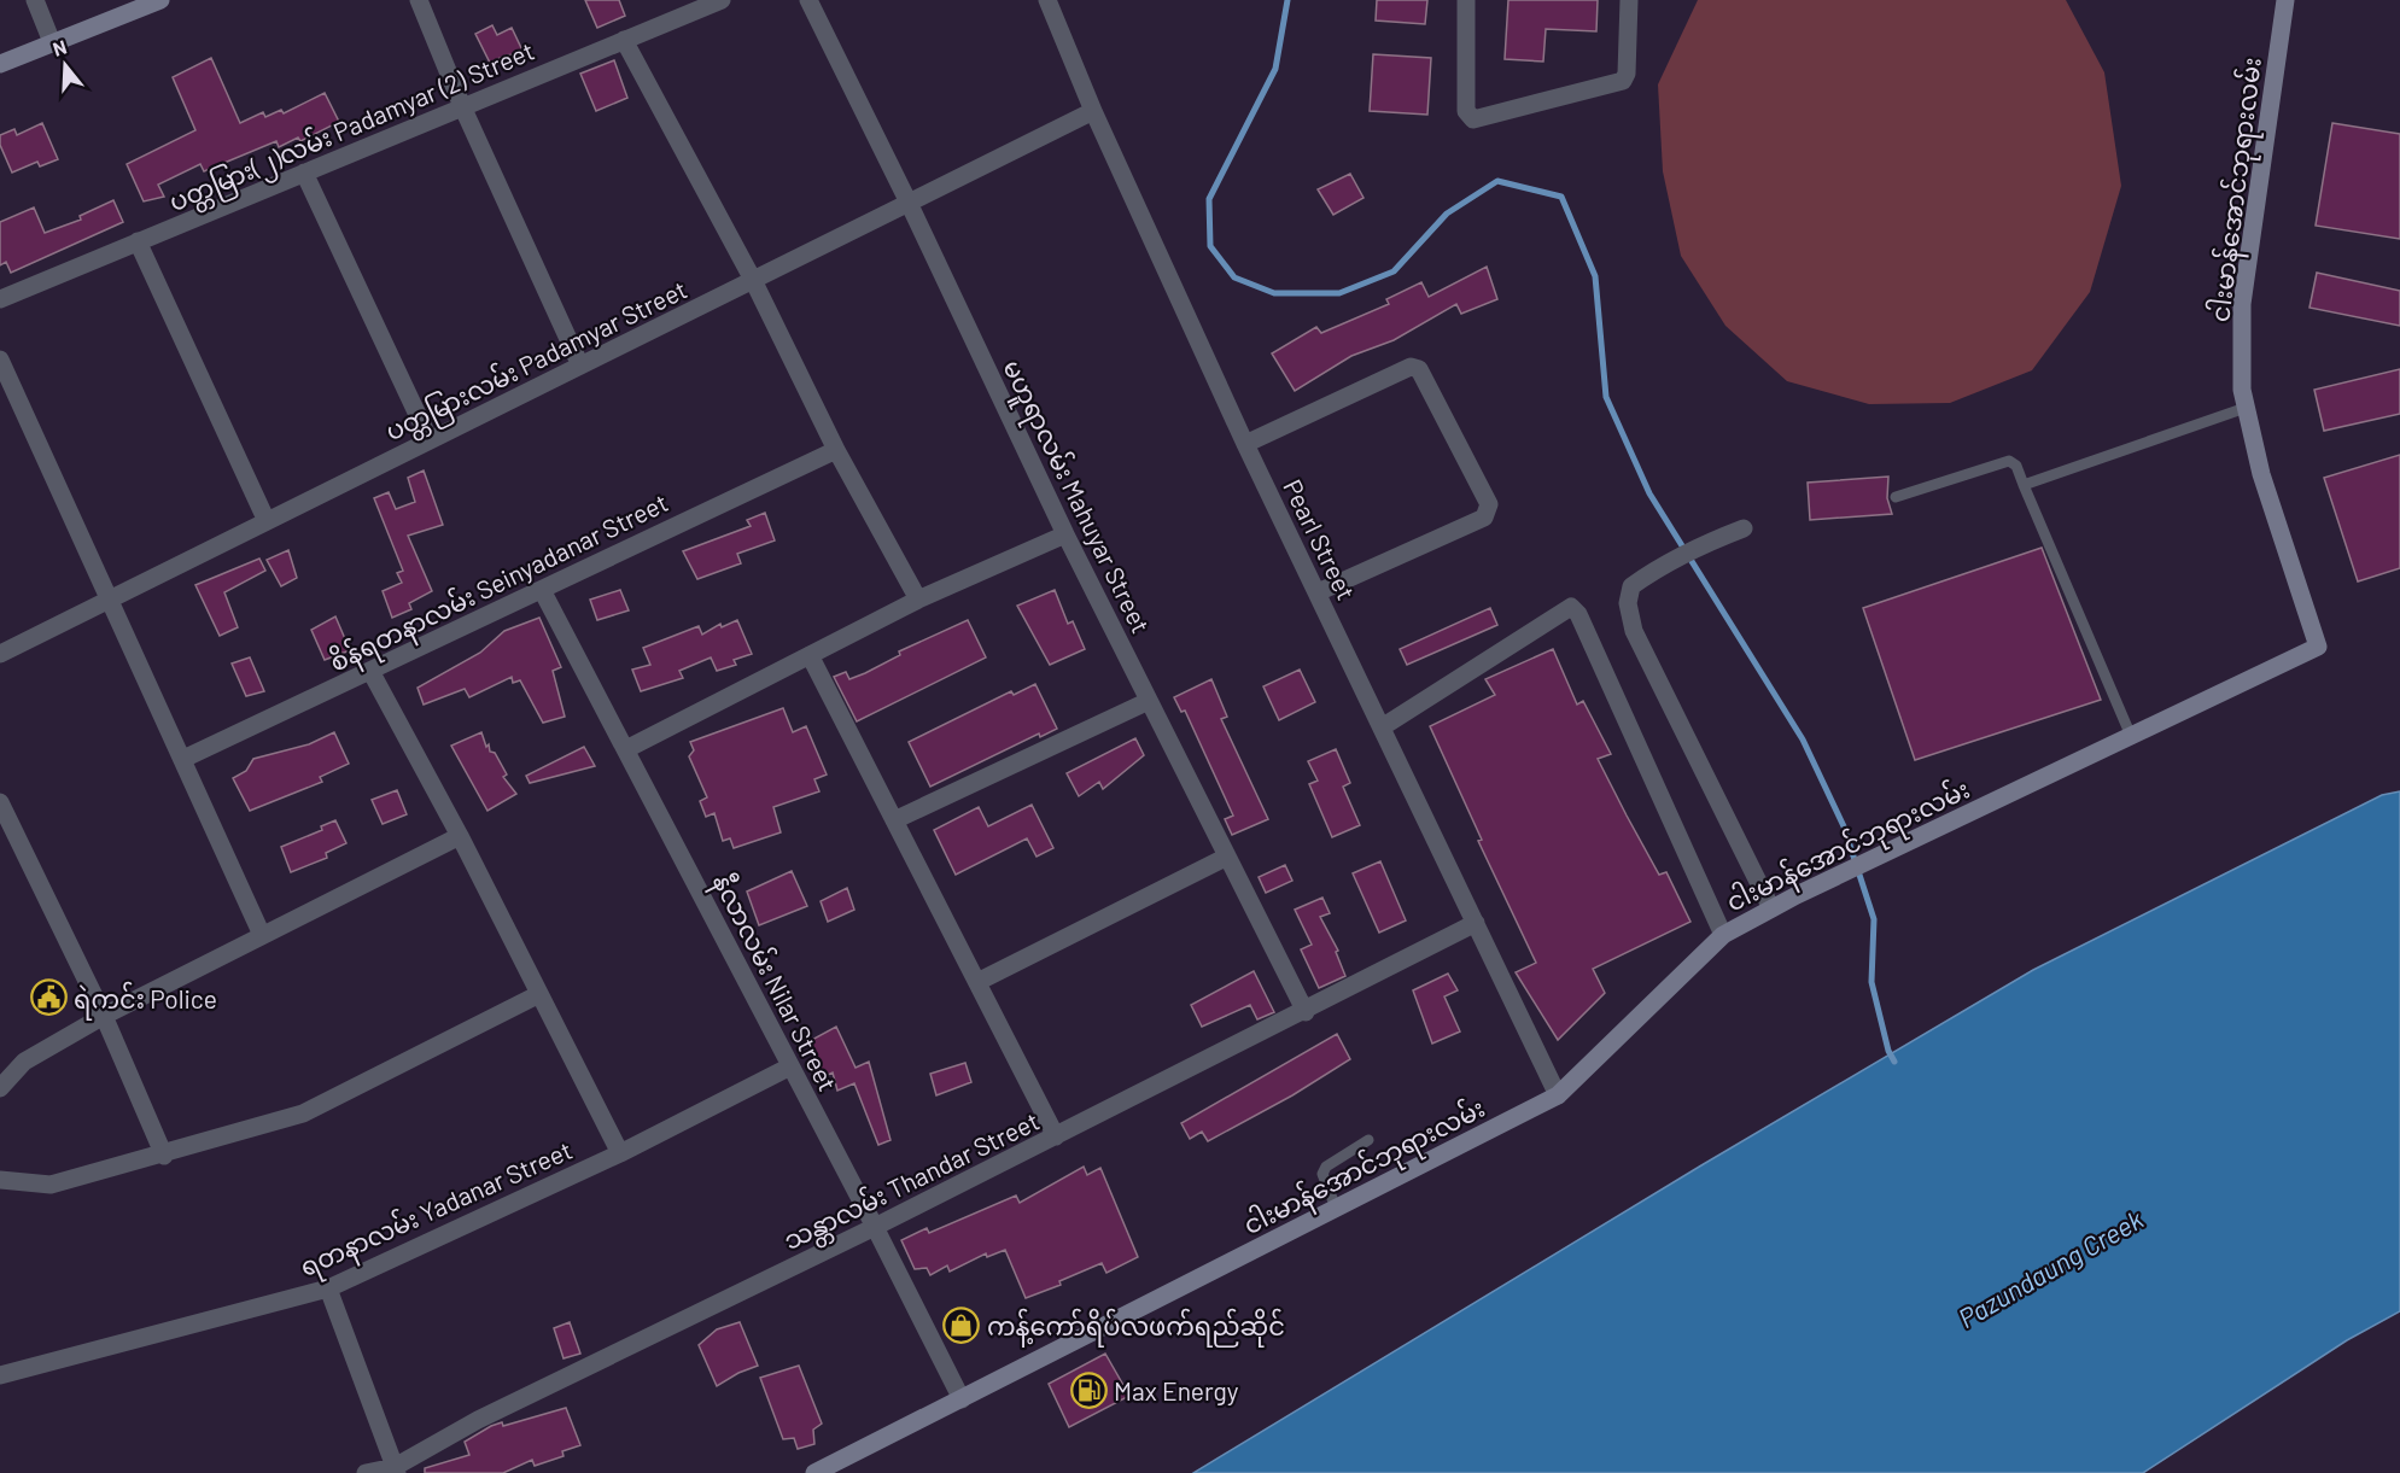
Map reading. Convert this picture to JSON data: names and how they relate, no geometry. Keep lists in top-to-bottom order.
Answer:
{
  "streets": {
    "main road": ["ငါးမာန်အောင်ဘုရားလမ်း"],
    "street": [
      "ပတ္တမြား(၂)လမ်း Padamyar (2) Street",
      "ပတ္တမြားလမ်း Padamyar Street",
      "မဟူရာလမ်း Mahuyar Street",
      "Pearl Street",
      "စိန်ရတနာလမ်း Seinyadanar Street",
      "နီလာလမ်း Nilar Street",
      "သန္တာလမ်း Thandar Street",
      "ရတနာလမ်း Yadanar Street"
    ]
  },
  "crossings": [
    ["ငါးမာန်အောင်ဘုရားလမ်း", "Pearl Street"],
    ["ငါးမာန်အောင်ဘုရားလမ်း", "နီလာလမ်း Nilar Street"],
    ["ပတ္တမြားလမ်း Padamyar Street", "မဟူရာလမ်း Mahuyar Street"],
    ["ပတ္တမြားလမ်း Padamyar Street", "Pearl Street"],
    ["မဟူရာလမ်း Mahuyar Street", "သန္တာလမ်း Thandar Street"],
    ["Pearl Street", "သန္တာလမ်း Thandar Street"],
    ["စိန်ရတနာလမ်း Seinyadanar Street", "နီလာလမ်း Nilar Street"],
    ["နီလာလမ်း Nilar Street", "သန္တာလမ်း Thandar Street"],
    ["နီလာလမ်း Nilar Street", "ရတနာလမ်း Yadanar Street"]
  ],
  "water": ["Pazundaung Creek"],
  "places": {
    "public building": ["ရဲကင်း Police"],
    "shop": ["ကန့်ကော်ရိပ်လဖက်ရည်ဆိုင်"],
    "fuel station": ["Max Energy"]
  },
  "north": "top"
}
